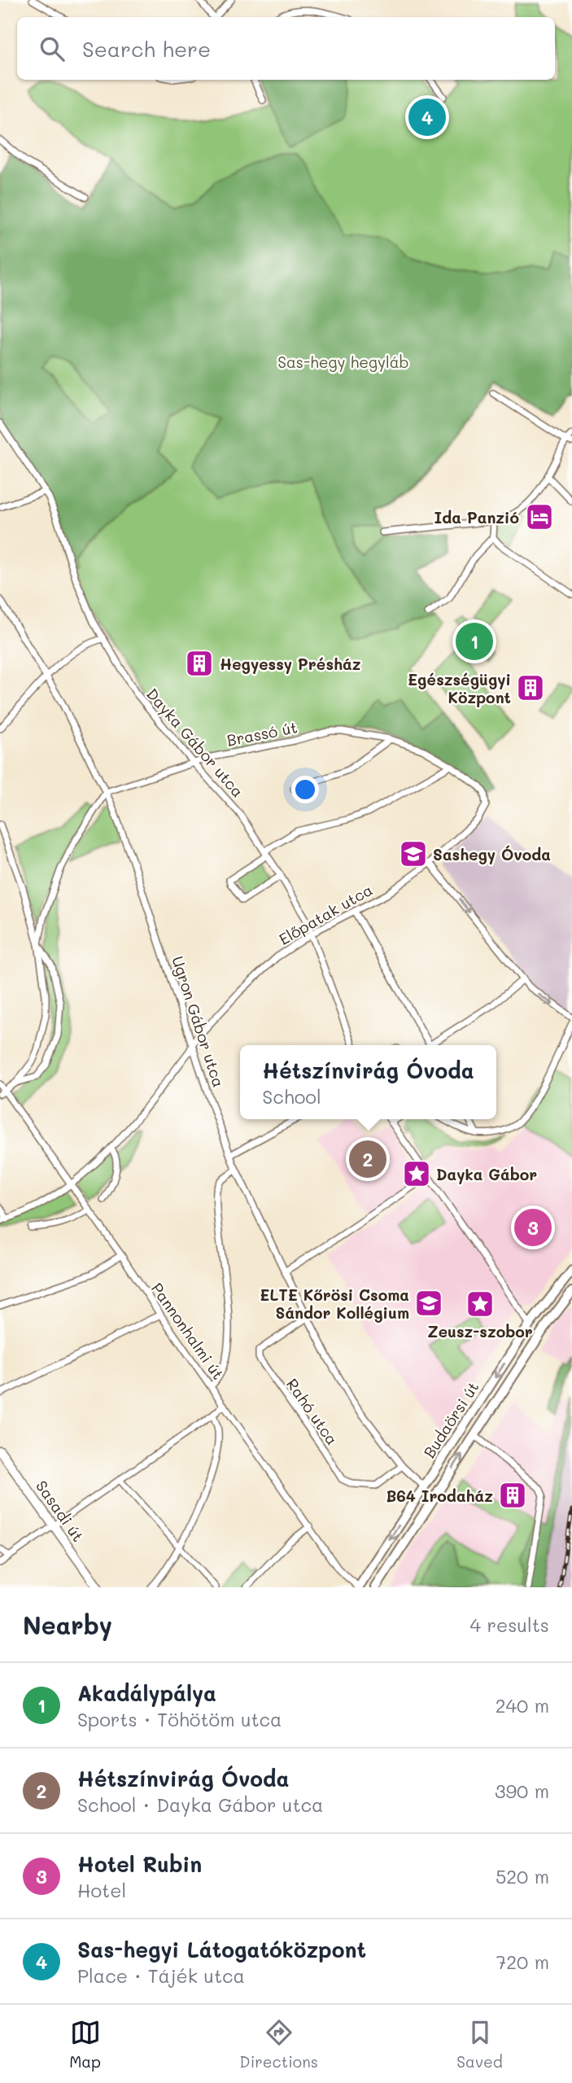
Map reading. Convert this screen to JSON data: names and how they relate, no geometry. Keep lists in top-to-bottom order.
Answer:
{
  "streets": {
    "main road": ["Budaörsi út"],
    "street": [
      "Brassó út",
      "Dayka Gábor utca",
      "Előpatak utca",
      "Ugron Gábor utca",
      "Pannonhalmi út",
      "Rahó utca",
      "Sasadi út"
    ]
  },
  "crossings": [
    ["Brassó út", "Dayka Gábor utca"],
    ["Brassó út", "Előpatak utca"],
    ["Brassó út", "Ugron Gábor utca"],
    ["Dayka Gábor utca", "Előpatak utca"],
    ["Előpatak utca", "Ugron Gábor utca"],
    ["Előpatak utca", "Pannonhalmi út"],
    ["Pannonhalmi út", "Budaörsi út"]
  ],
  "parks": ["Sas-hegy hegyláb"],
  "places": {
    "hotel": ["Ida Panzió"],
    "building": ["Hegyessy Présház", "Egészségügyi Központ", "B64 Irodaház"],
    "school or university": ["Sashegy Óvoda", "ELTE Kőrösi Csoma Sándor Kollégium"],
    "place": ["Dayka Gábor", "Zeusz-szobor"]
  },
  "page": {
    "search": "Search here",
    "pins": [
      "4",
      "1",
      "2",
      "3"
    ],
    "popup": ["Hétszínvirág Óvoda", "School"],
    "heading": ["Nearby", "4 results"],
    "list": [
      {
        "mark": "1",
        "name": "Akadálypálya",
        "note": "Sports · Töhötöm utca",
        "value": "240 m"
      },
      {
        "mark": "2",
        "name": "Hétszínvirág Óvoda",
        "note": "School · Dayka Gábor utca",
        "value": "390 m"
      },
      {
        "mark": "3",
        "name": "Hotel Rubin",
        "note": "Hotel",
        "value": "520 m"
      },
      {
        "mark": "4",
        "name": "Sas-hegyi Látogatóközpont",
        "note": "Place · Tájék utca",
        "value": "720 m"
      }
    ],
    "nav": ["Map", "Directions", "Saved"]
  }
}
